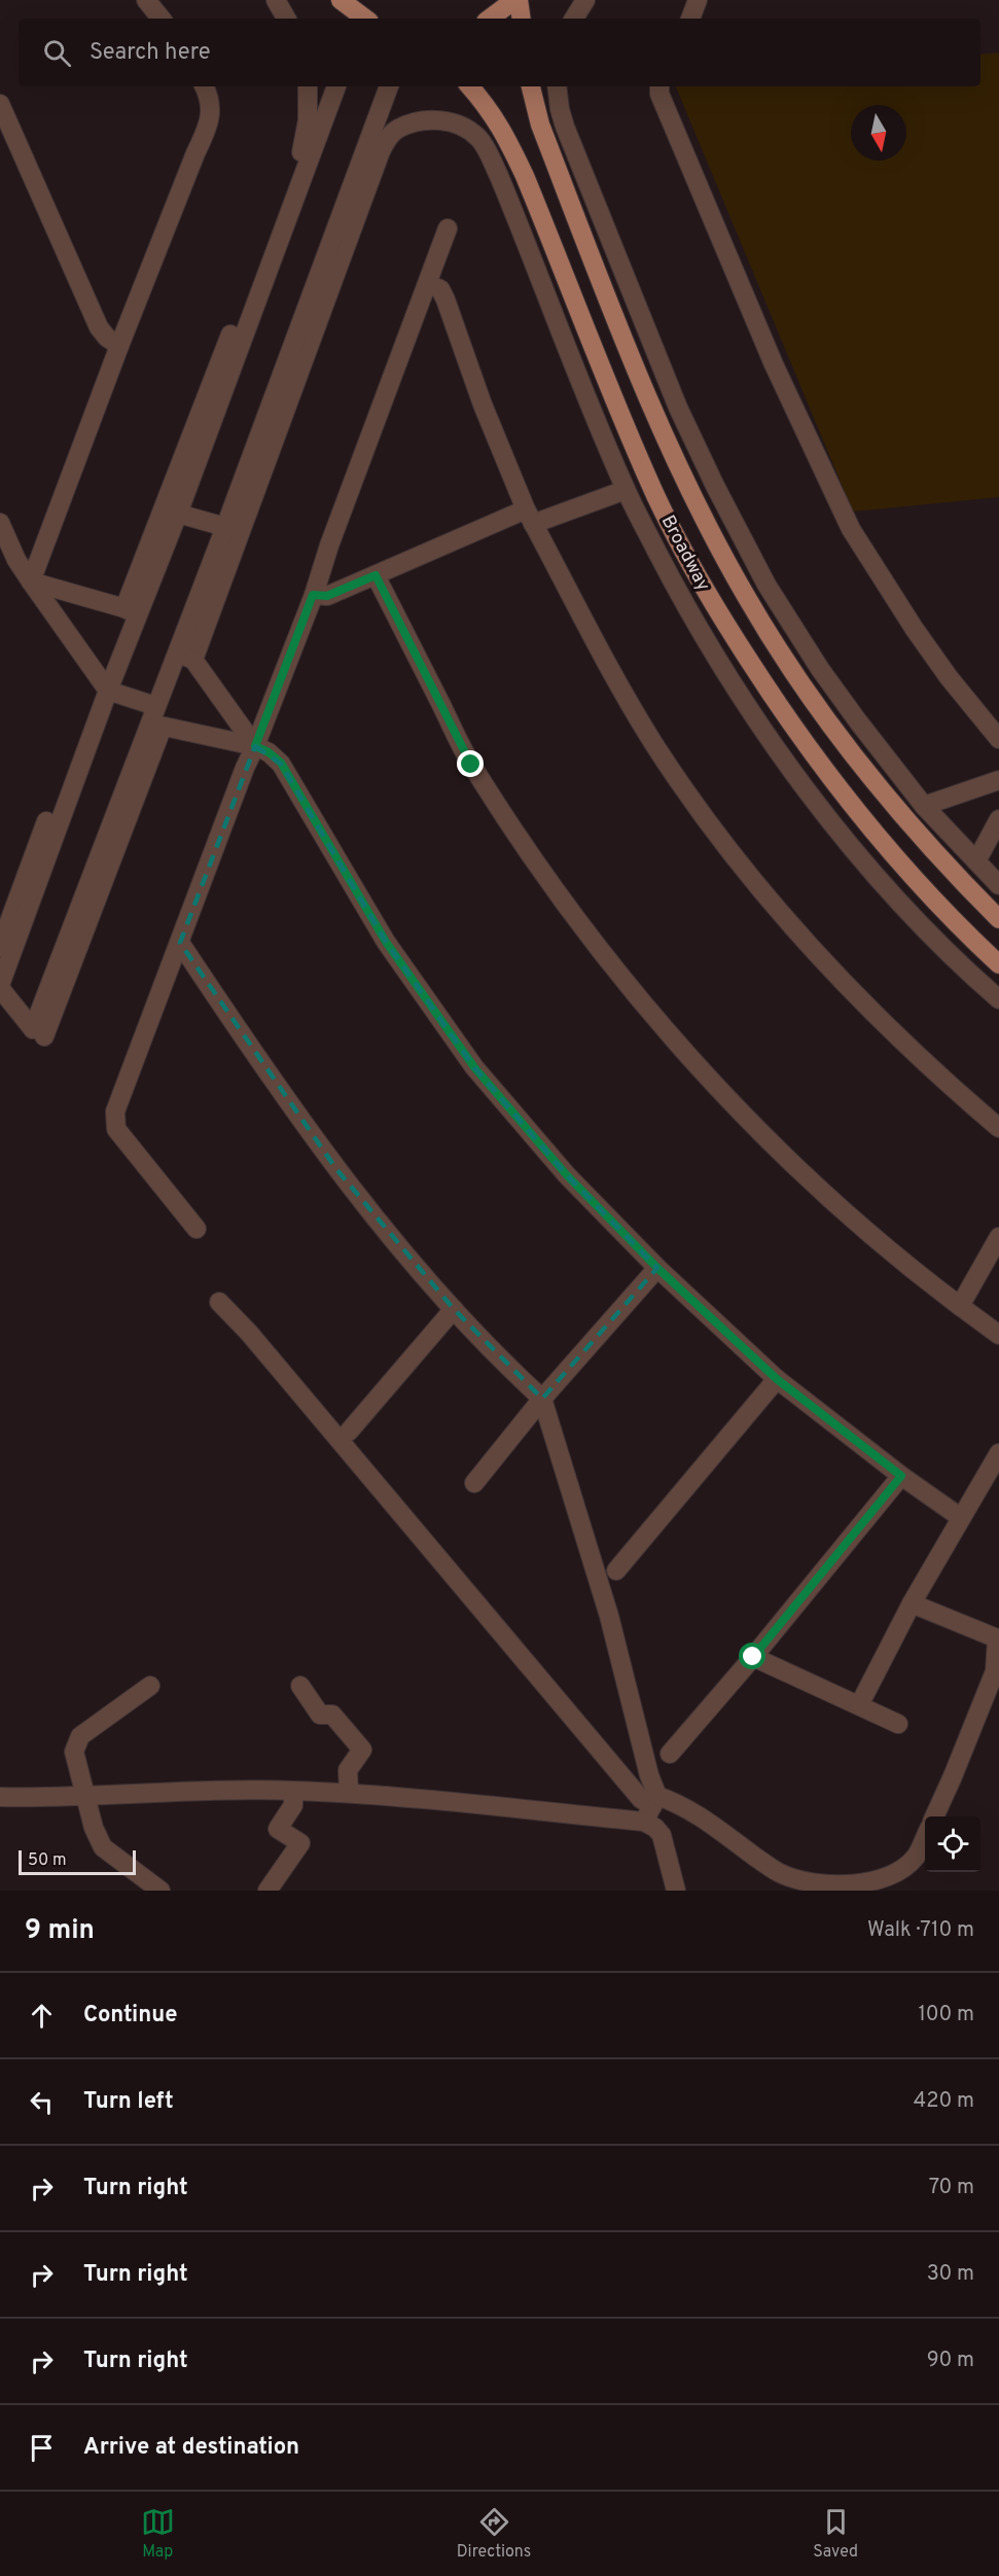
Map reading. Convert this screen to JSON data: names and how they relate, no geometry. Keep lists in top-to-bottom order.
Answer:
{
  "streets": {
    "main road": ["Broadway"]
  },
  "scale_bar": "50 m",
  "north": "bottom",
  "page": {
    "search": "Search here",
    "scale": "50 m",
    "heading": ["9 min", "Walk · 710 m"],
    "list": [
      ["Continue", "100 m"],
      ["Turn left", "420 m"],
      ["Turn right", "70 m"],
      ["Turn right", "30 m"],
      ["Turn right", "90 m"],
      "Arrive at destination"
    ],
    "nav": ["Map", "Directions", "Saved"]
  }
}
